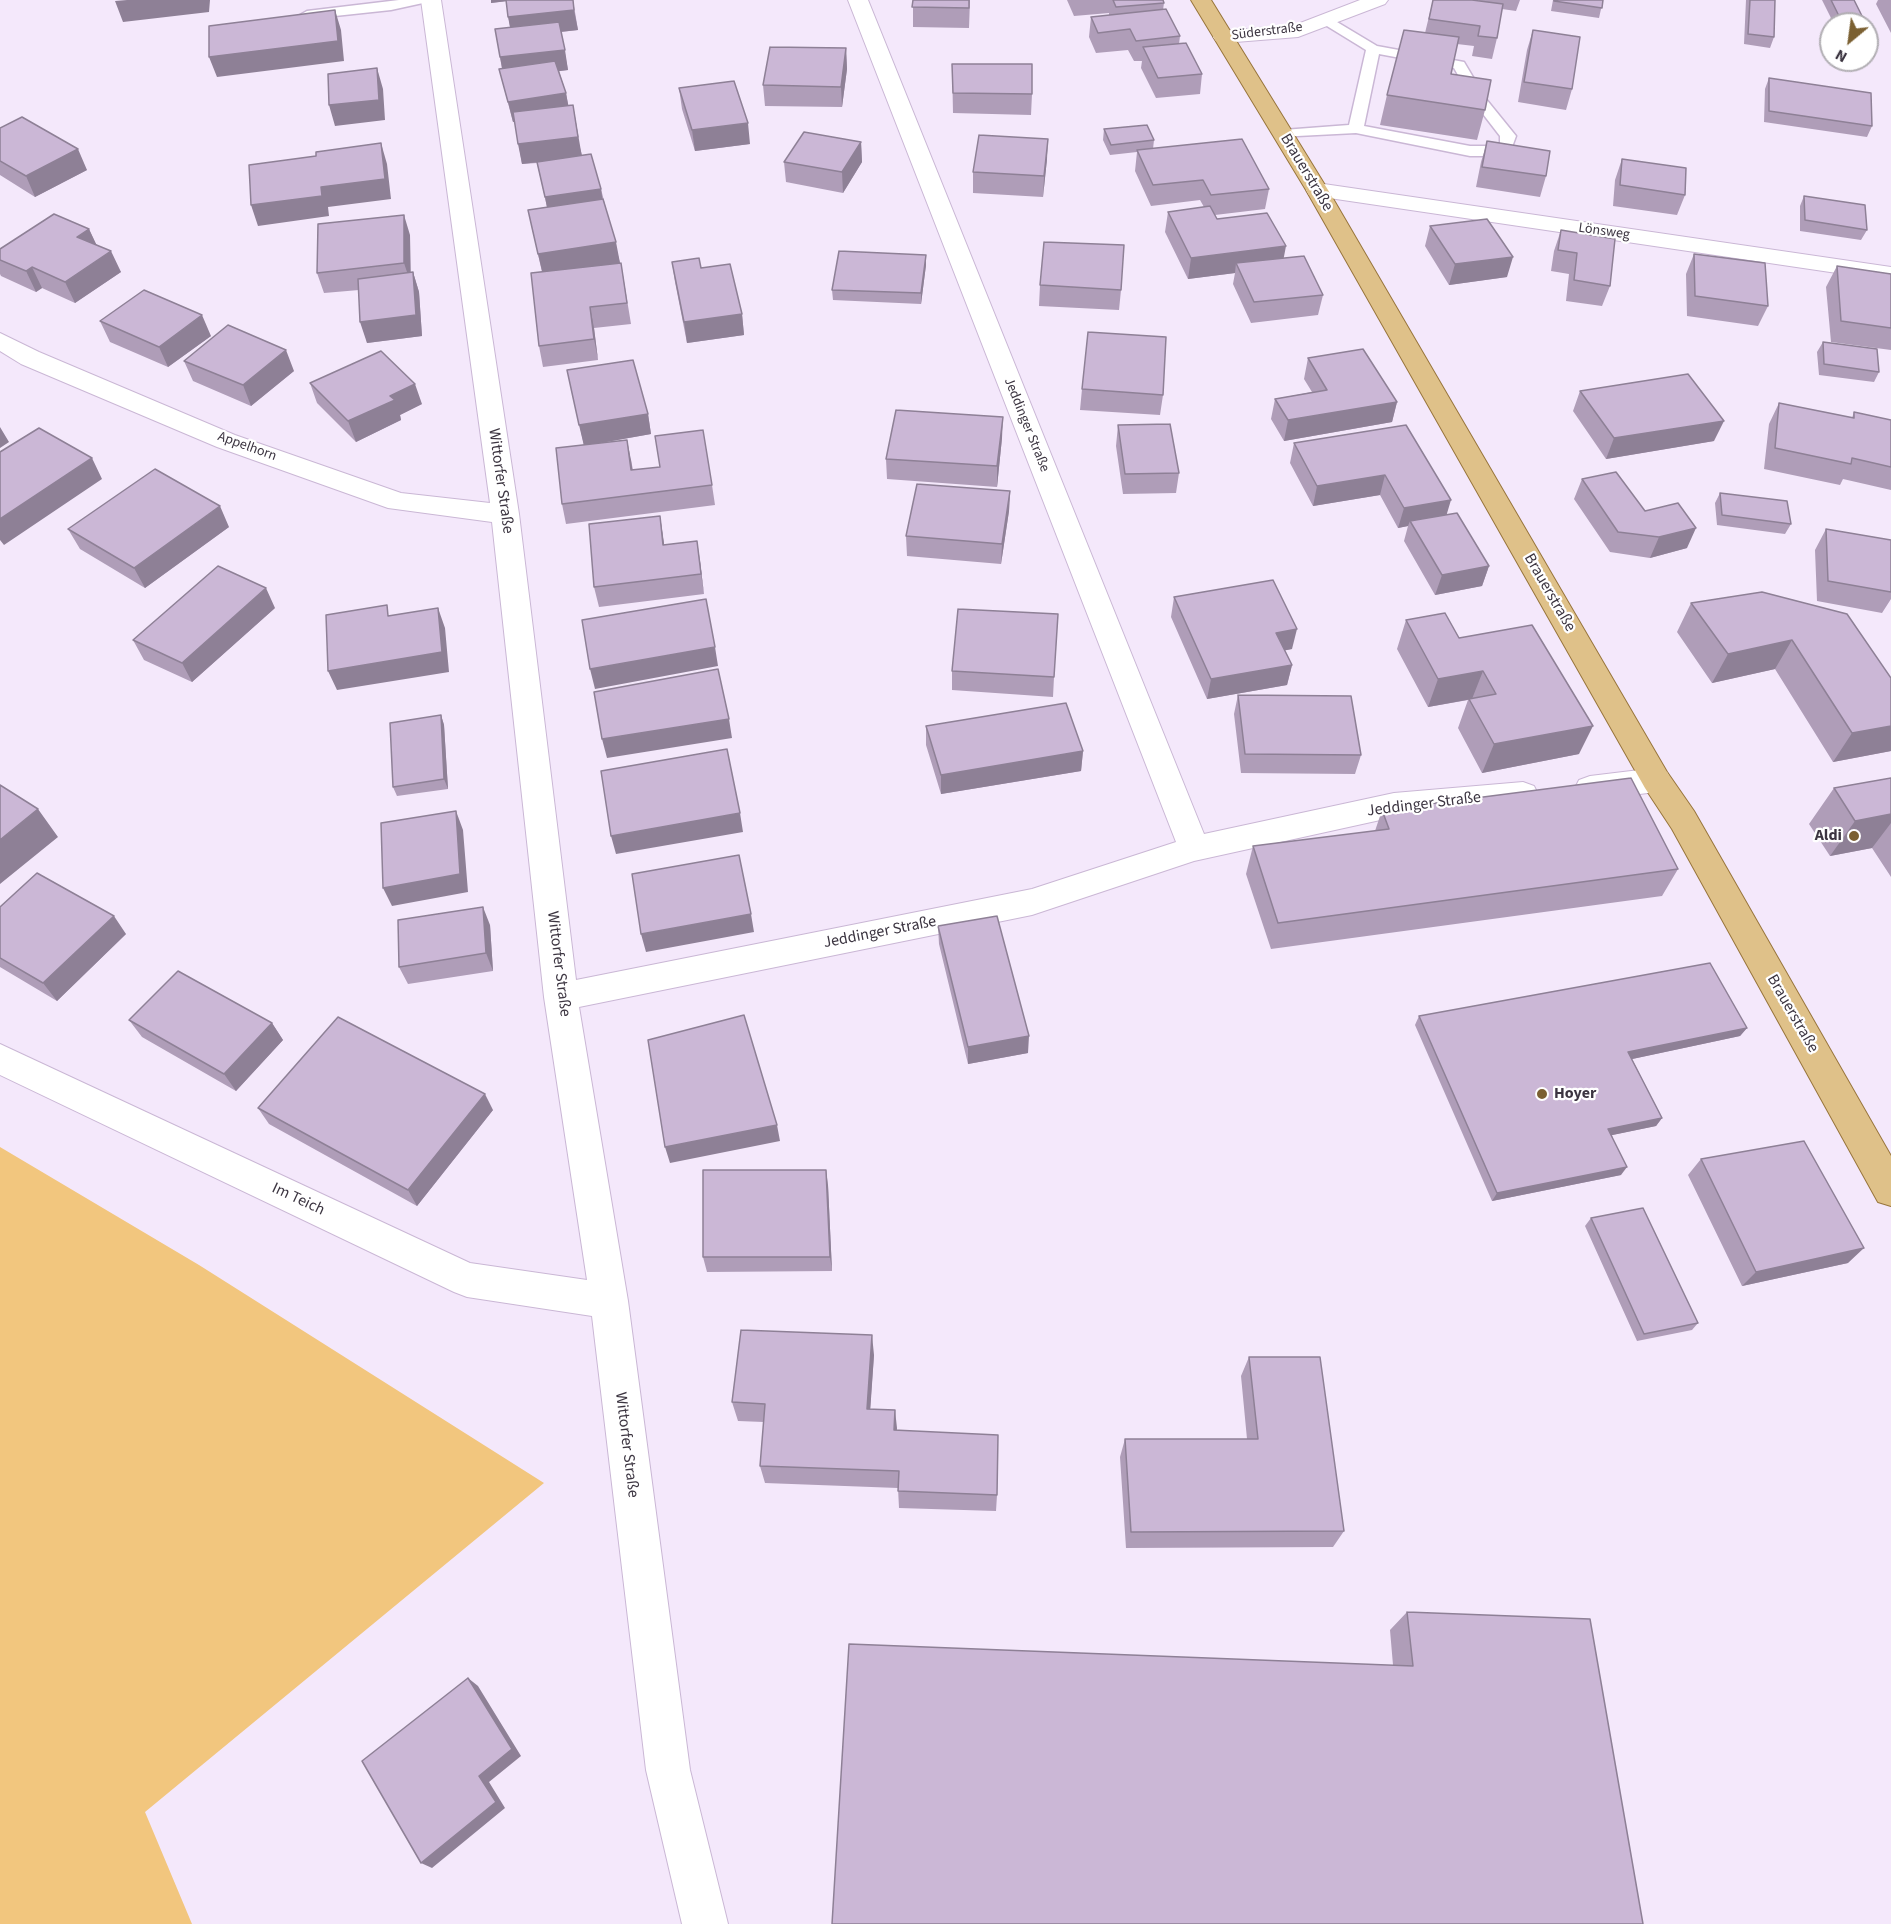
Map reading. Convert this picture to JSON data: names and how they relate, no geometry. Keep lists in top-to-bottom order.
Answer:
{
  "streets": {
    "main road": ["Brauerstraße"],
    "street": [
      "Süderstraße",
      "Lönsweg",
      "Jeddinger Straße",
      "Appelhorn",
      "Wittorfer Straße",
      "Im Teich"
    ]
  },
  "crossings": [
    ["Süderstraße", "Brauerstraße"],
    ["Brauerstraße", "Lönsweg"],
    ["Brauerstraße", "Jeddinger Straße"],
    ["Jeddinger Straße", "Wittorfer Straße"],
    ["Appelhorn", "Wittorfer Straße"],
    ["Wittorfer Straße", "Im Teich"]
  ],
  "places": ["Aldi", "Hoyer"],
  "north": "bottom left"
}
